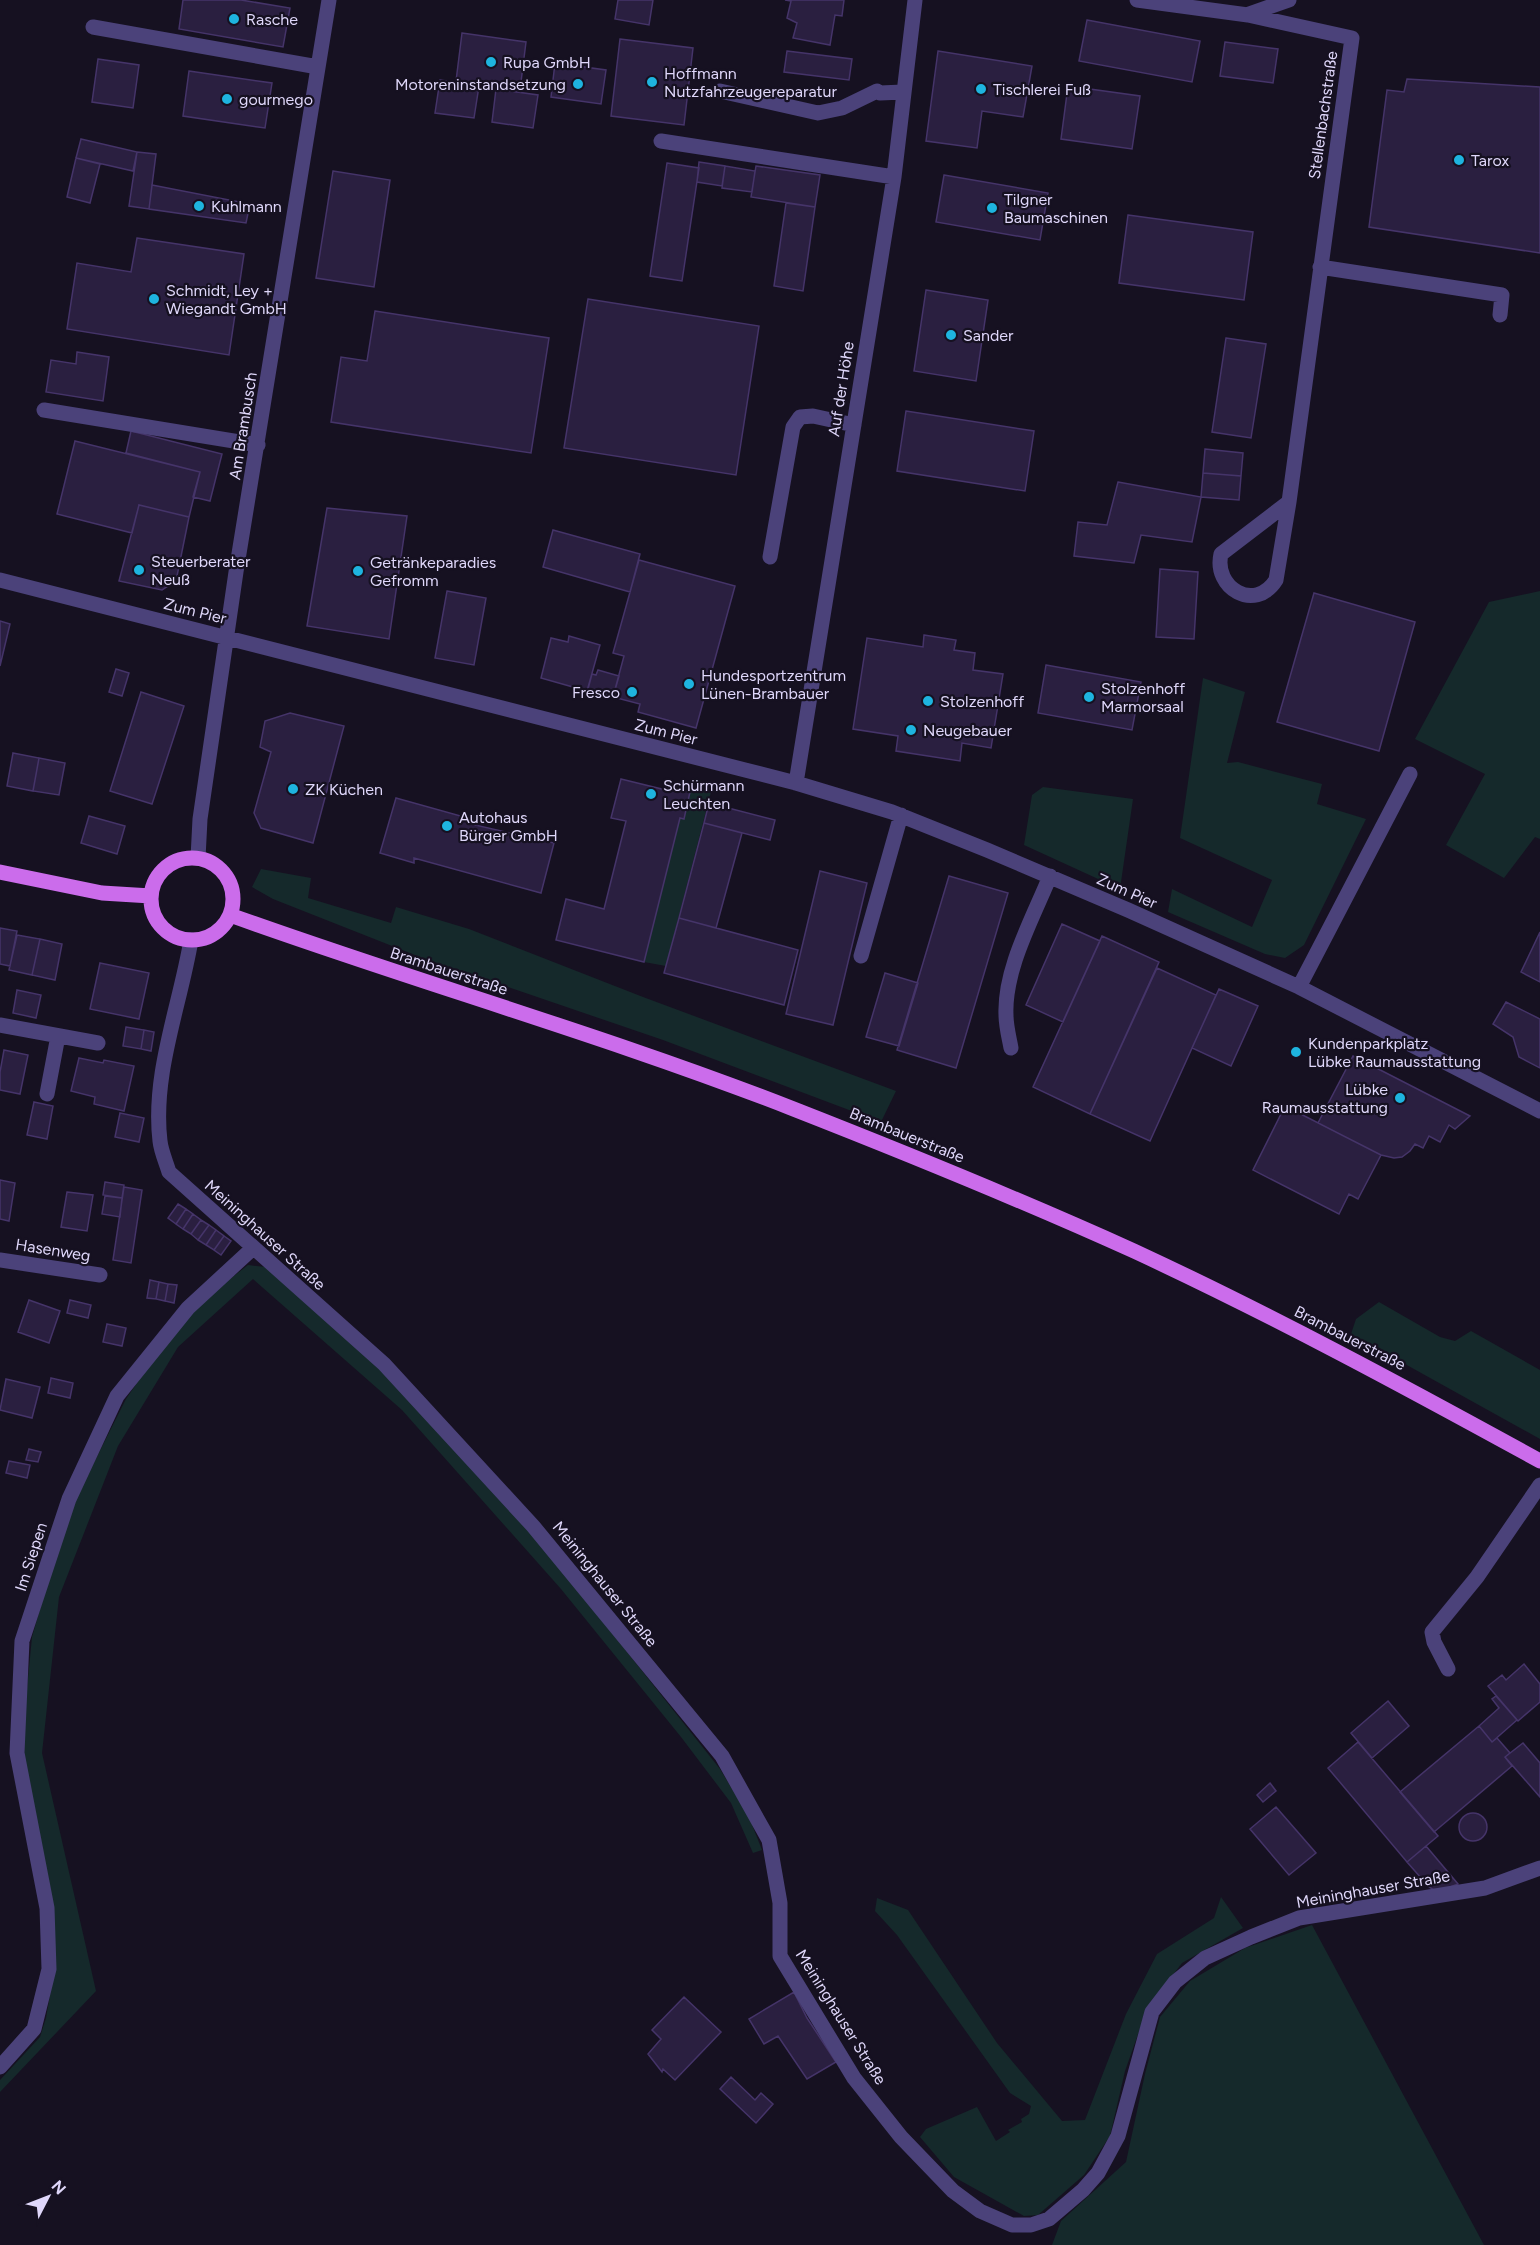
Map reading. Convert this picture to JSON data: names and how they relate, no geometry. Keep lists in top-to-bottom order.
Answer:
{
  "streets": {
    "main road": ["Brambauerstraße"],
    "street": [
      "Stellenbachstraße",
      "Auf der Höhe",
      "Am Brambusch",
      "Zum Pier",
      "Meininghauser Straße",
      "Hasenweg",
      "Im Siepen"
    ]
  },
  "crossings": [
    ["Auf der Höhe", "Zum Pier"],
    ["Am Brambusch", "Zum Pier"],
    ["Am Brambusch", "Brambauerstraße"],
    ["Am Brambusch", "Meininghauser Straße"],
    ["Brambauerstraße", "Meininghauser Straße"],
    ["Meininghauser Straße", "Im Siepen"]
  ],
  "places": [
    "Rasche",
    "Rupa GmbH",
    "Hoffmann Nutzfahrzeugereparatur",
    "Motoreninstandsetzung",
    "Tischlerei Fuß",
    "gourmego",
    "Tarox",
    "Kuhlmann",
    "Tilgner Baumaschinen",
    "Schmidt, Ley + Wiegandt GmbH",
    "Sander",
    "Steuerberater Neuß",
    "Getränkeparadies Gefromm",
    "Hundesportzentrum Lünen-Brambauer",
    "Fresco",
    "Stolzenhoff Marmorsaal",
    "Stolzenhoff",
    "Neugebauer",
    "ZK Küchen",
    "Schürmann Leuchten",
    "Autohaus Bürger GmbH",
    "Kundenparkplatz Lübke Raumausstattung",
    "Lübke Raumausstattung"
  ],
  "north": "top right"
}
